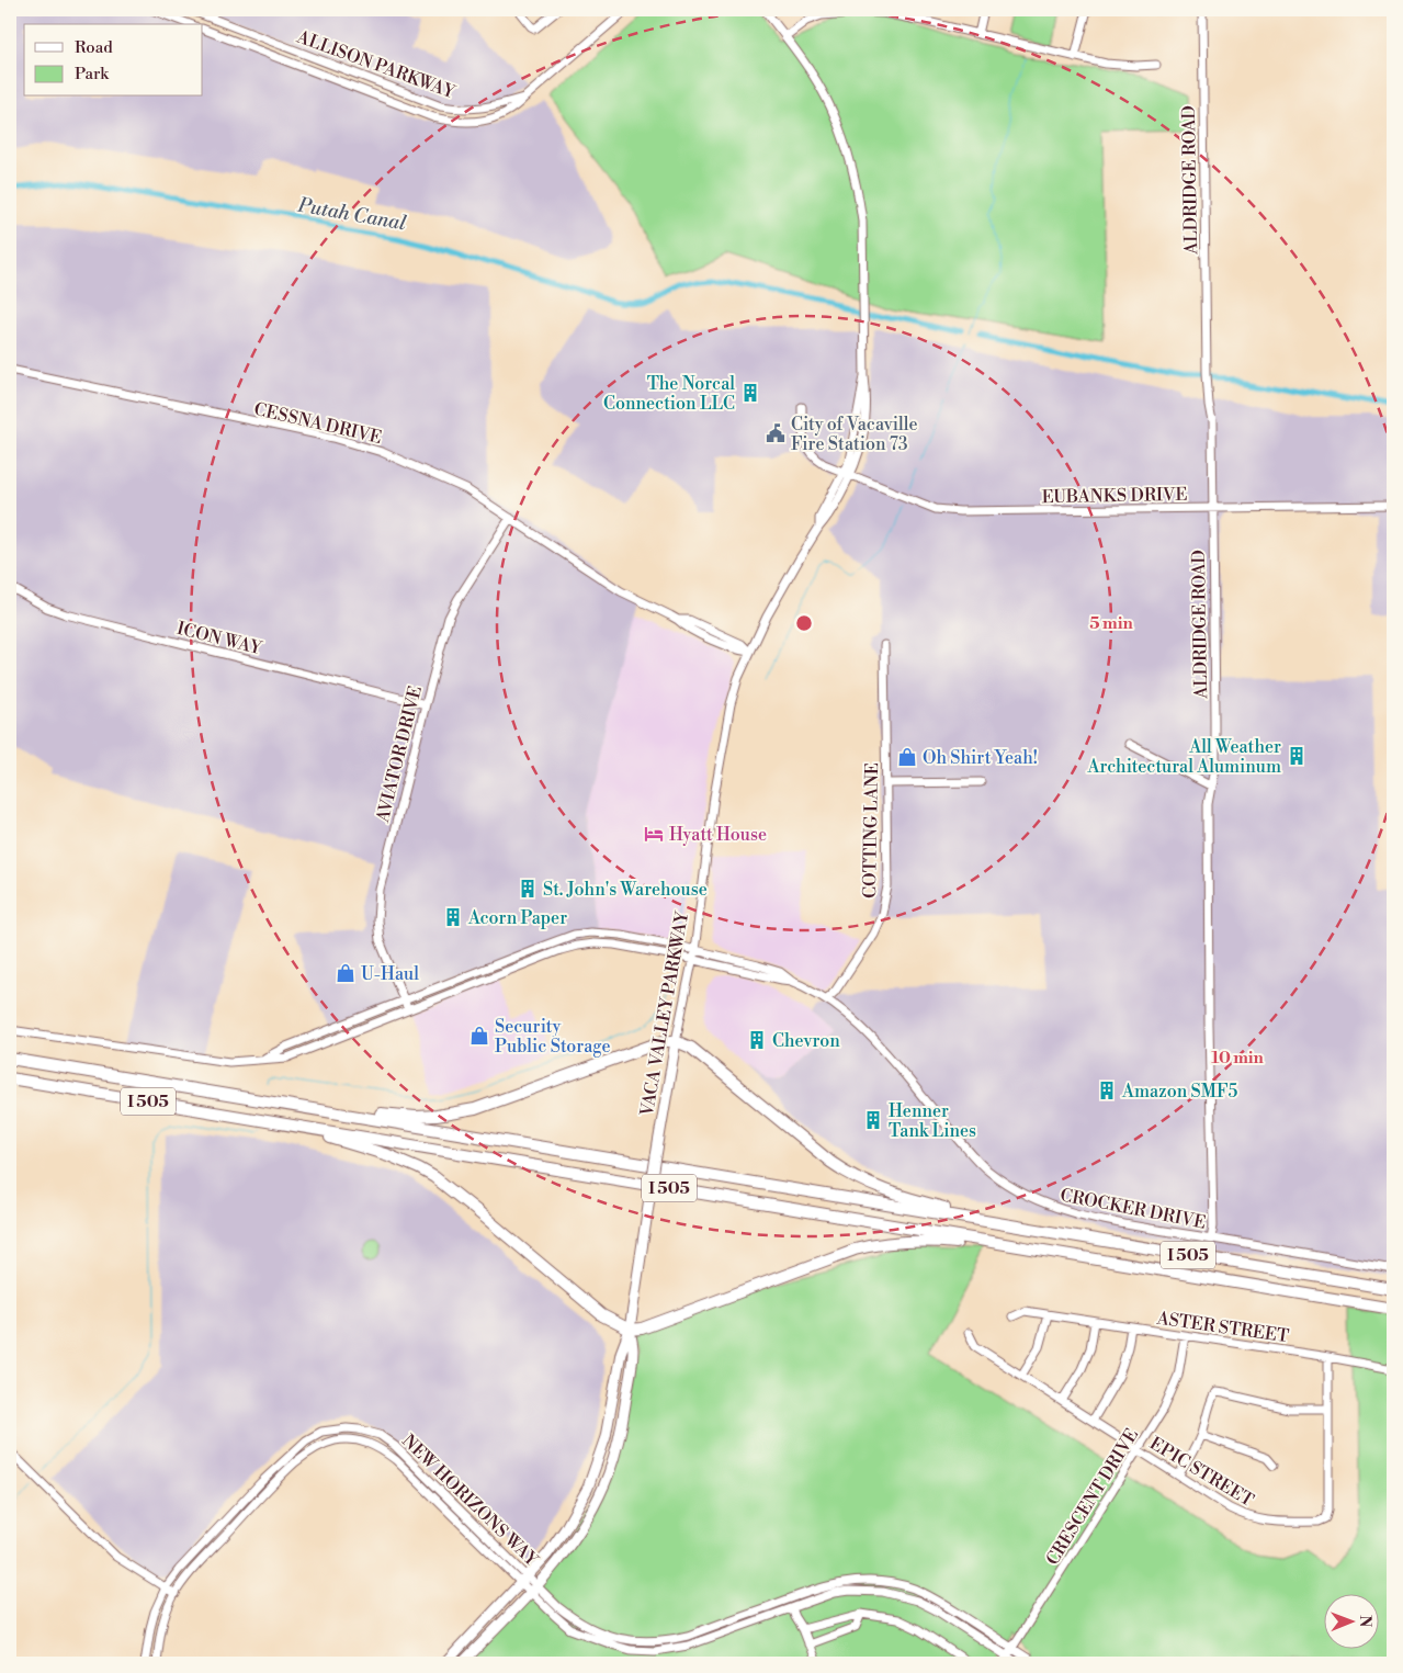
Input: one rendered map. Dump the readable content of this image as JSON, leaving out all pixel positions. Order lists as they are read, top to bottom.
{
  "streets": {
    "highway": ["I 505"],
    "main road": ["VACA VALLEY PARKWAY"],
    "street": [
      "ALLISON PARKWAY",
      "ALDRIDGE ROAD",
      "CESSNA DRIVE",
      "EUBANKS DRIVE",
      "ICON WAY",
      "AVIATOR DRIVE",
      "COTTING LANE",
      "CROCKER DRIVE",
      "ASTER STREET",
      "EPIC STREET",
      "CRESCENT DRIVE",
      "NEW HORIZONS WAY"
    ]
  },
  "crossings": [
    ["ALDRIDGE ROAD", "EUBANKS DRIVE"],
    ["ALDRIDGE ROAD", "CROCKER DRIVE"],
    ["CESSNA DRIVE", "AVIATOR DRIVE"],
    ["CESSNA DRIVE", "VACA VALLEY PARKWAY"],
    ["EUBANKS DRIVE", "VACA VALLEY PARKWAY"],
    ["ICON WAY", "AVIATOR DRIVE"],
    ["AVIATOR DRIVE", "CROCKER DRIVE"],
    ["COTTING LANE", "CROCKER DRIVE"],
    ["VACA VALLEY PARKWAY", "CROCKER DRIVE"],
    ["VACA VALLEY PARKWAY", "NEW HORIZONS WAY"],
    ["ASTER STREET", "EPIC STREET"],
    ["ASTER STREET", "CRESCENT DRIVE"],
    ["EPIC STREET", "CRESCENT DRIVE"]
  ],
  "water": ["Putah Canal"],
  "places": {
    "building": [
      "The Norcal Connection LLC",
      "All Weather Architectural Aluminum",
      "St. John's Warehouse",
      "Acorn Paper",
      "Chevron",
      "Amazon SMF5",
      "Henner Tank Lines"
    ],
    "public building": ["City of Vacaville Fire Station 73"],
    "shop": ["Oh Shirt Yeah!", "U-Haul", "Security Public Storage"],
    "hotel": ["Hyatt House"]
  },
  "legend": ["Road", "Park"],
  "north": "right",
  "rings": ["5 min", "10 min"]
}
